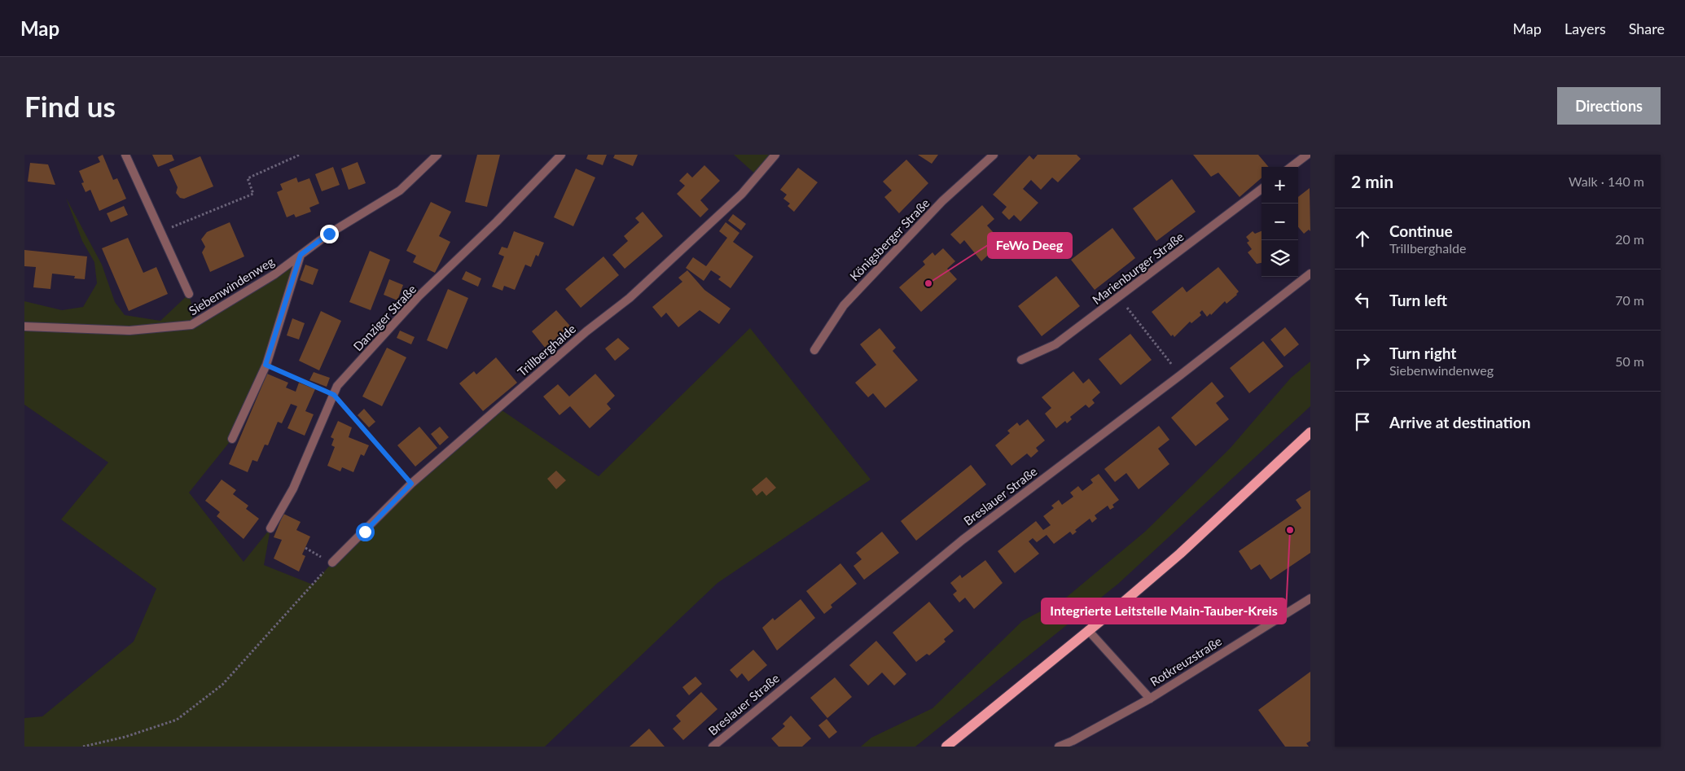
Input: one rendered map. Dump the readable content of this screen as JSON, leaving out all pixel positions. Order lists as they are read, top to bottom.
{
  "streets": {
    "street": [
      "Königsberger Straße",
      "Marienburger Straße",
      "Siebenwindenweg",
      "Danziger Straße",
      "Trillberghalde",
      "Breslauer Straße",
      "Rotkreuzstraße"
    ]
  },
  "places": ["FeWo Deeg", "Integrierte Leitstelle Main-Tauber-Kreis"],
  "page": {
    "header": "Map",
    "nav": ["Map", "Layers", "Share"],
    "buttons": "Directions",
    "title": "Find us",
    "heading": ["2 min", "Walk · 140 m"],
    "map_buttons": ["+", "−"],
    "list": [
      ["Continue", "Trillberghalde", "20 m"],
      ["Turn left", "70 m"],
      ["Turn right", "Siebenwindenweg", "50 m"],
      "Arrive at destination"
    ]
  }
}
